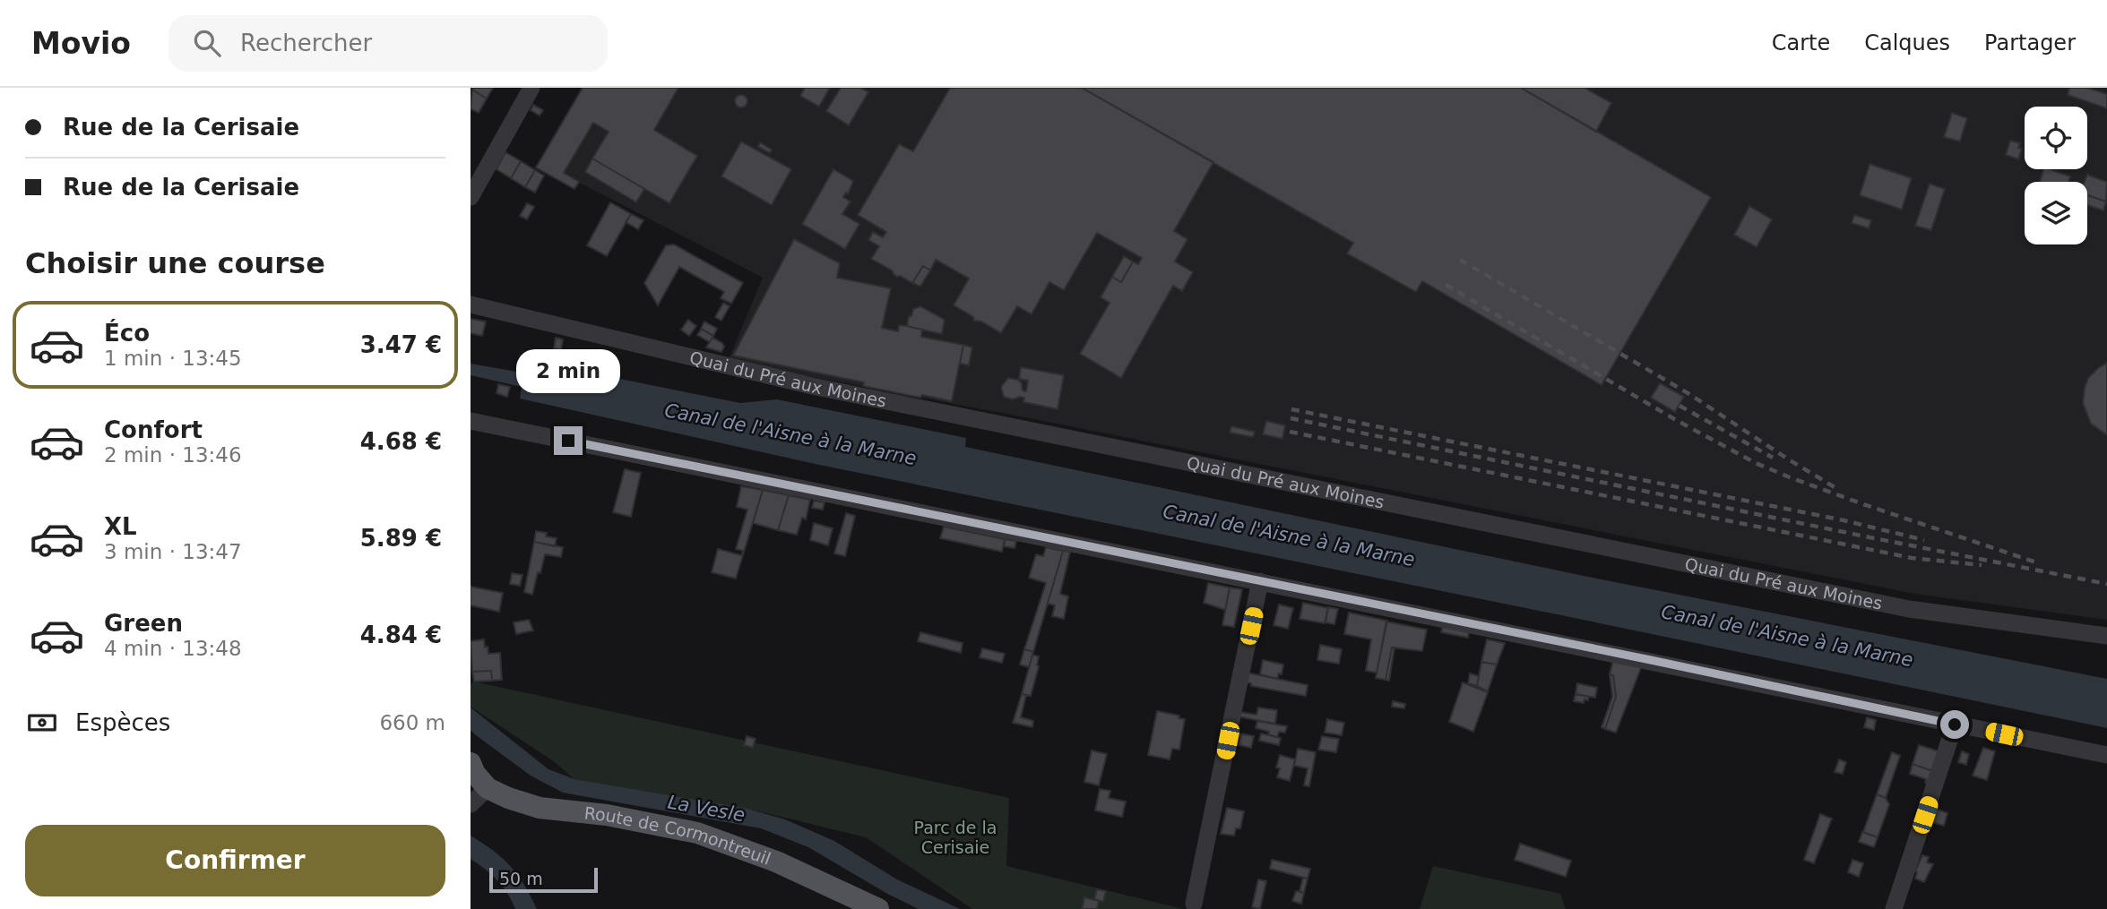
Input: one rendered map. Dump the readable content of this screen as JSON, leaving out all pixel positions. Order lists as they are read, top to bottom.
{
  "streets": {
    "main road": ["Route de Cormontreuil"],
    "street": ["Quai du Pré aux Moines"]
  },
  "water": ["Canal de l'Aisne à la Marne", "La Vesle"],
  "parks": ["Parc de la Cerisaie"],
  "scale_bar": "50 m",
  "page": {
    "header": "Movio",
    "search": "Rechercher",
    "nav": ["Carte", "Calques", "Partager"],
    "banner": ["Rue de la Cerisaie", "Rue de la Cerisaie"],
    "heading": "Choisir une course",
    "list": [
      {
        "name": "Éco",
        "note": "1 min · 13:45",
        "value": "3.47 €"
      },
      {
        "name": "Confort",
        "note": "2 min · 13:46",
        "value": "4.68 €"
      },
      {
        "name": "XL",
        "note": "3 min · 13:47",
        "value": "5.89 €"
      },
      {
        "name": "Green",
        "note": "4 min · 13:48",
        "value": "4.84 €"
      }
    ],
    "bubble": "2 min",
    "pay": ["Espèces", "660 m"],
    "buttons": "Confirmer",
    "scale": "50 m"
  }
}
